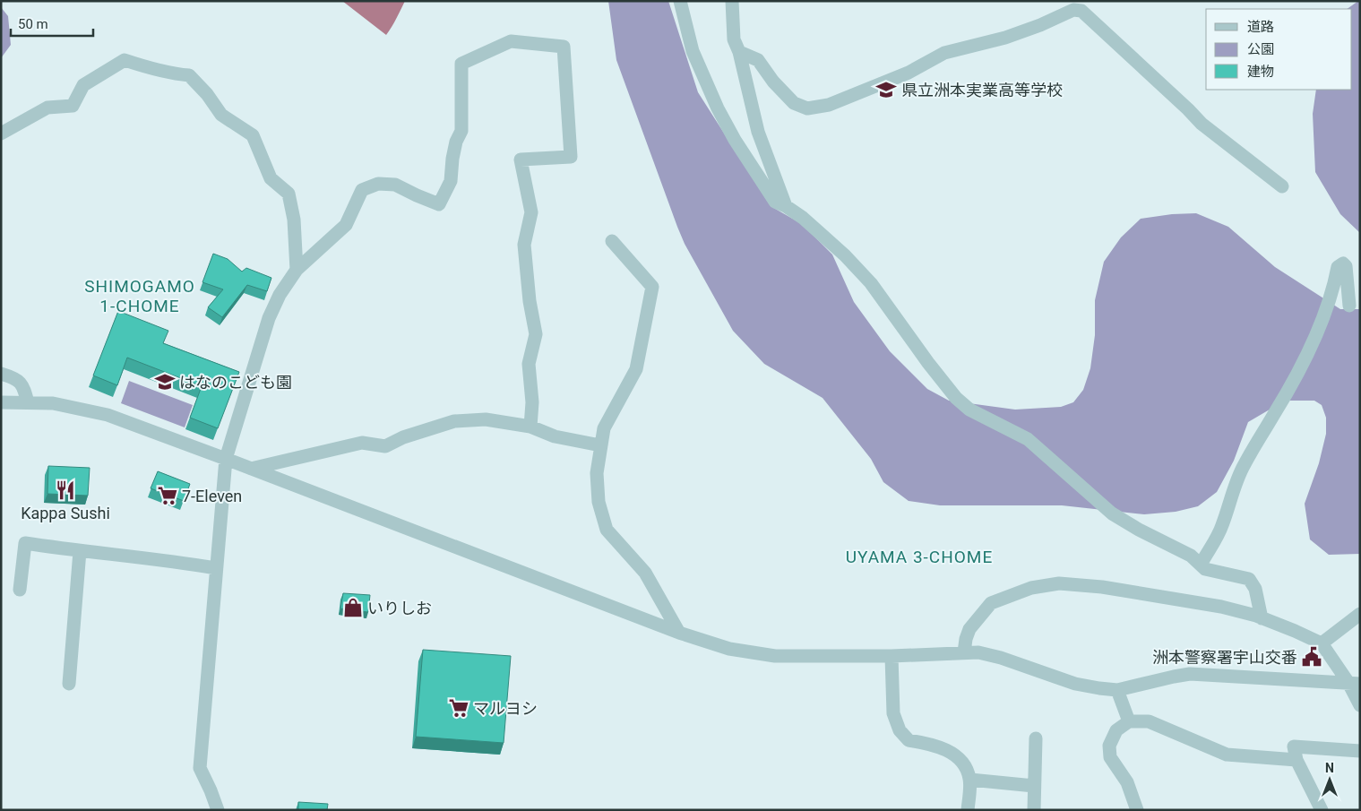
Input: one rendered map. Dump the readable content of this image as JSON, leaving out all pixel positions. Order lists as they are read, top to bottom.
{
  "districts": ["SHIMOGAMO 1-CHOME", "UYAMA 3-CHOME"],
  "places": {
    "school or university": ["県立洲本実業高等学校", "はなのこども園"],
    "restaurant": ["Kappa Sushi"],
    "supermarket": ["7-Eleven", "マルヨシ"],
    "shop": ["いりしお"],
    "public building": ["洲本警察署宇山交番"]
  },
  "legend": ["道路", "公園", "建物"],
  "scale_bar": "50 m",
  "north": "top"
}
